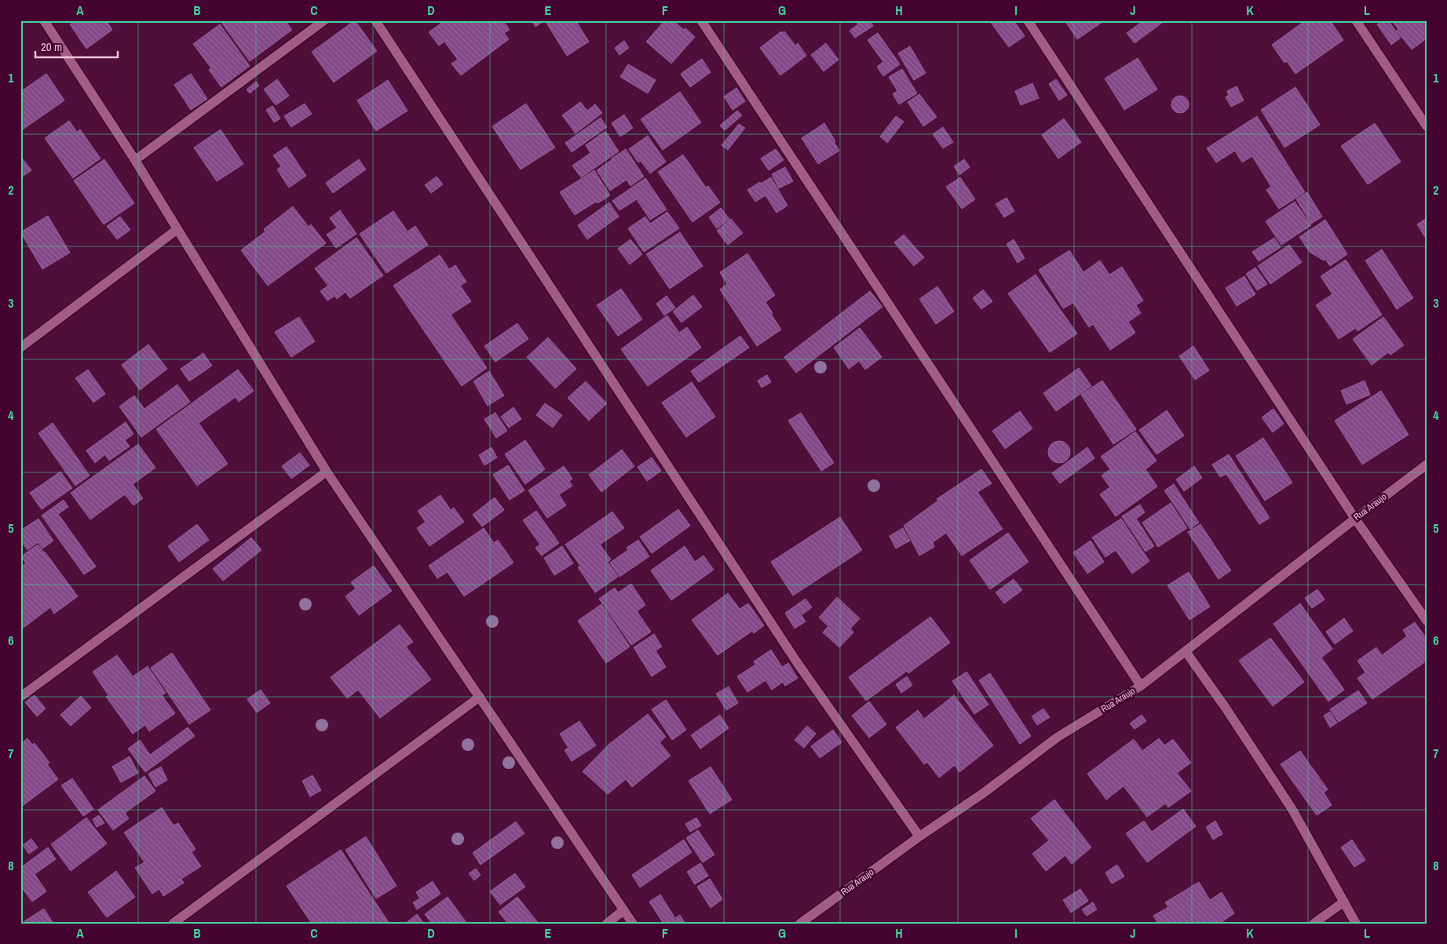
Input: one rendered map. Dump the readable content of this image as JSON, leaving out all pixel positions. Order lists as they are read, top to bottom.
{
  "streets": {
    "street": ["Rua Araujo"]
  },
  "scale_bar": "20 m",
  "grid": {
    "columns": [
      "A",
      "B",
      "C",
      "D",
      "E",
      "F",
      "G",
      "H",
      "I",
      "J",
      "K",
      "L"
    ],
    "rows": [
      "1",
      "2",
      "3",
      "4",
      "5",
      "6",
      "7",
      "8"
    ]
  }
}
